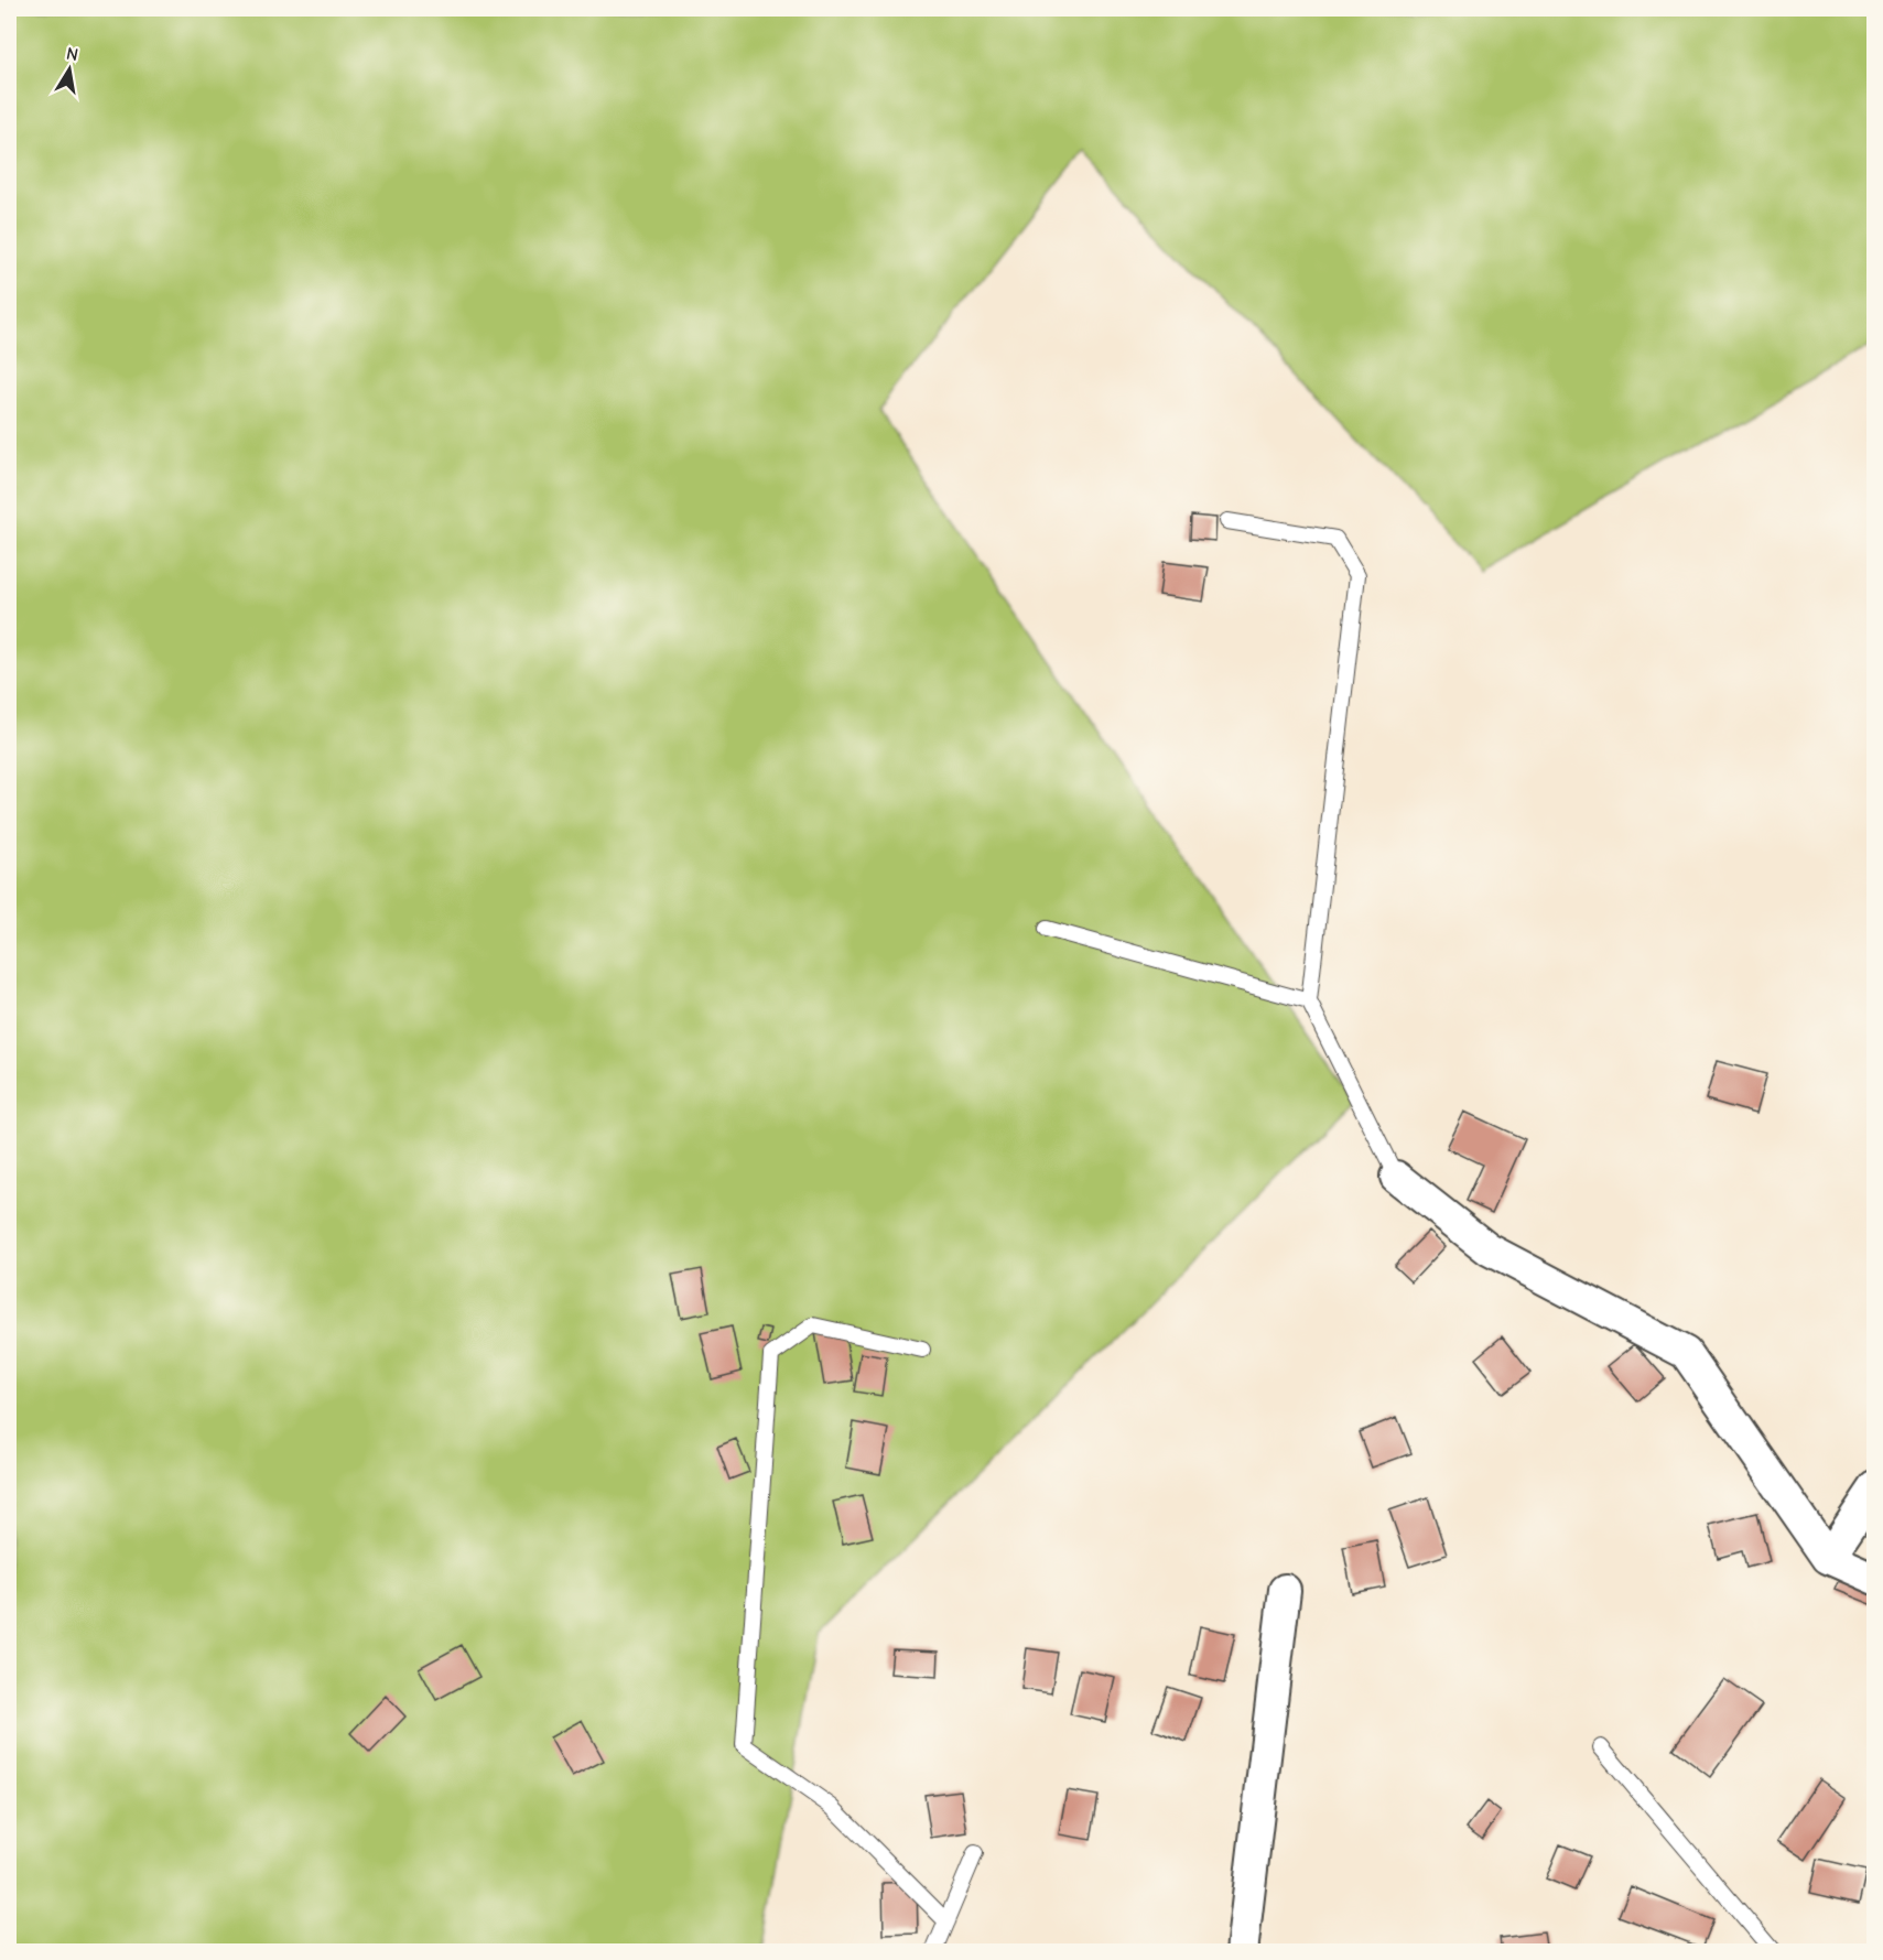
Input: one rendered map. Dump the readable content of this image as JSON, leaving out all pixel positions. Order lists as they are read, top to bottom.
{
  "north": "top"
}
